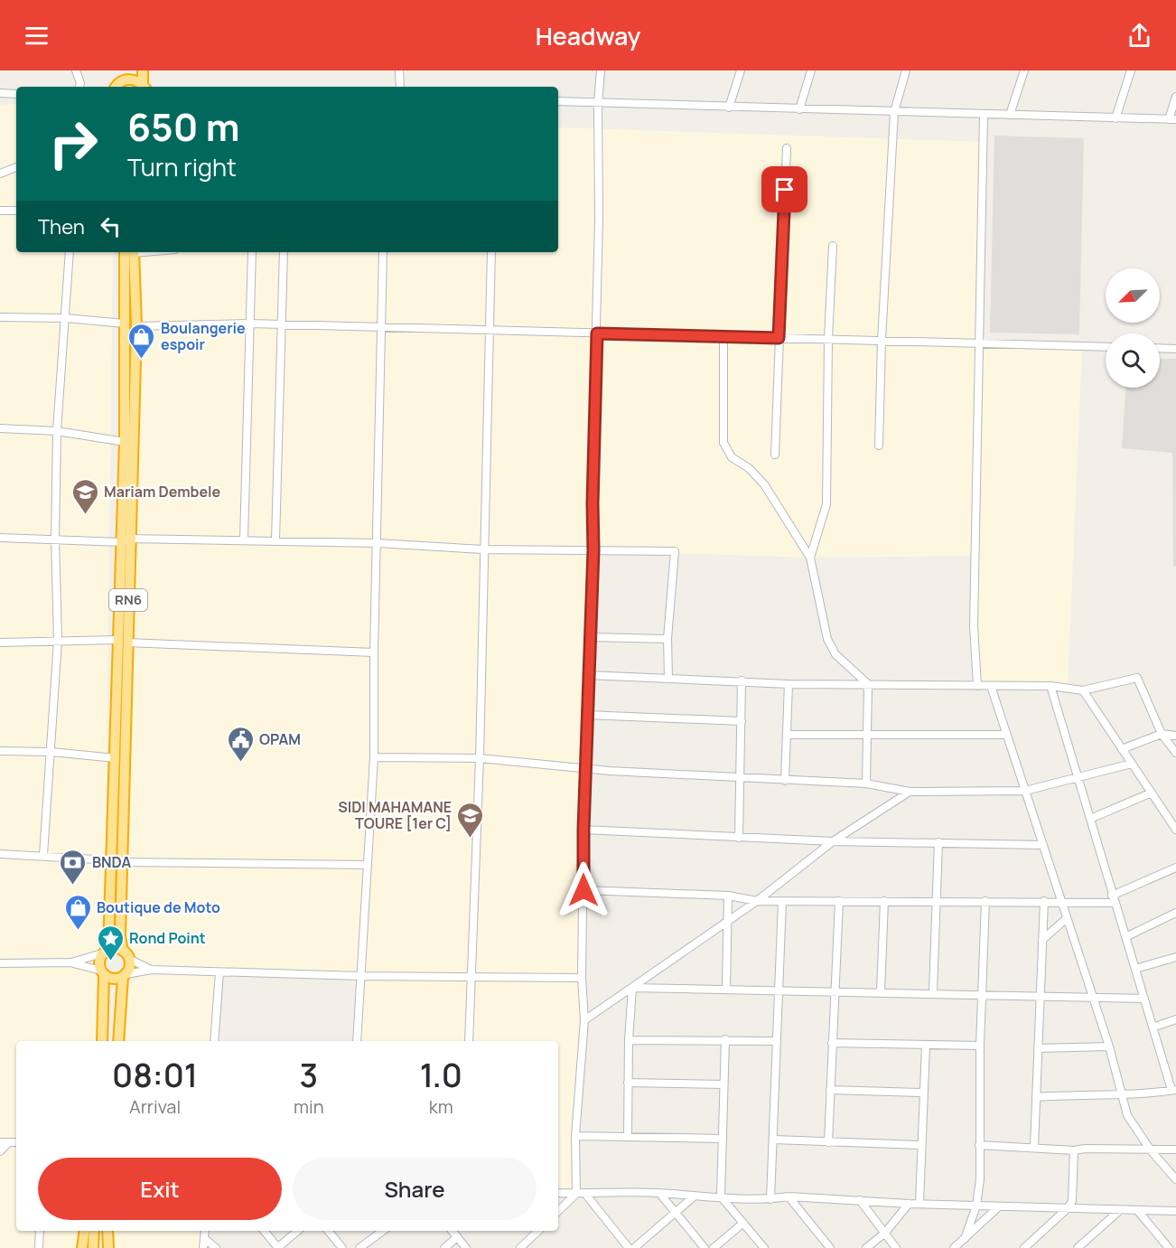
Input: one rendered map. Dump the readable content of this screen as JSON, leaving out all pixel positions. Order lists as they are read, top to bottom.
{
  "streets": {
    "highway": ["RN6"]
  },
  "places": {
    "shop": ["Boulangerie espoir", "Boutique de Moto"],
    "school or university": ["Mariam Dembele", "SIDI MAHAMANE TOURE [1er C]"],
    "public building": ["OPAM"],
    "bank": ["BNDA"],
    "place": ["Rond Point"]
  },
  "north": "bottom left",
  "page": {
    "header": "Headway",
    "turn": ["650 m", "Turn right"],
    "then": "Then",
    "eta": [
      "08:01",
      "Arrival",
      "3",
      "min",
      "1.0",
      "km"
    ],
    "buttons": ["Exit", "Share"]
  }
}
